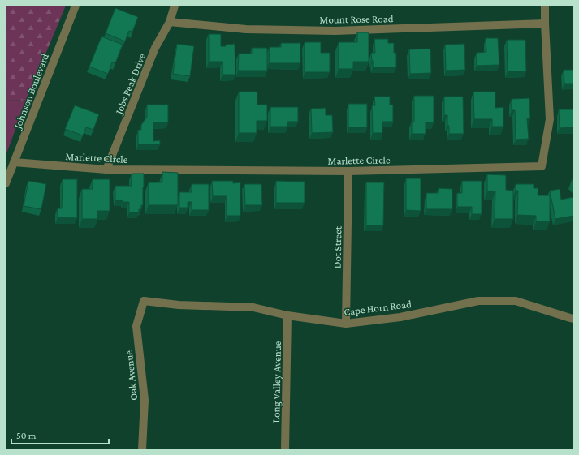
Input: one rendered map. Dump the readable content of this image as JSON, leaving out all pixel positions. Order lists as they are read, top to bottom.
{
  "streets": {
    "street": [
      "Mount Rose Road",
      "Jobs Peak Drive",
      "Johnson Boulevard",
      "Marlette Circle",
      "Dot Street",
      "Cape Horn Road",
      "Oak Avenue",
      "Long Valley Avenue"
    ]
  },
  "crossings": [
    ["Mount Rose Road", "Jobs Peak Drive"],
    ["Mount Rose Road", "Marlette Circle"],
    ["Jobs Peak Drive", "Marlette Circle"],
    ["Johnson Boulevard", "Marlette Circle"],
    ["Marlette Circle", "Dot Street"],
    ["Dot Street", "Cape Horn Road"],
    ["Cape Horn Road", "Oak Avenue"],
    ["Cape Horn Road", "Long Valley Avenue"]
  ],
  "scale_bar": "50 m"
}
